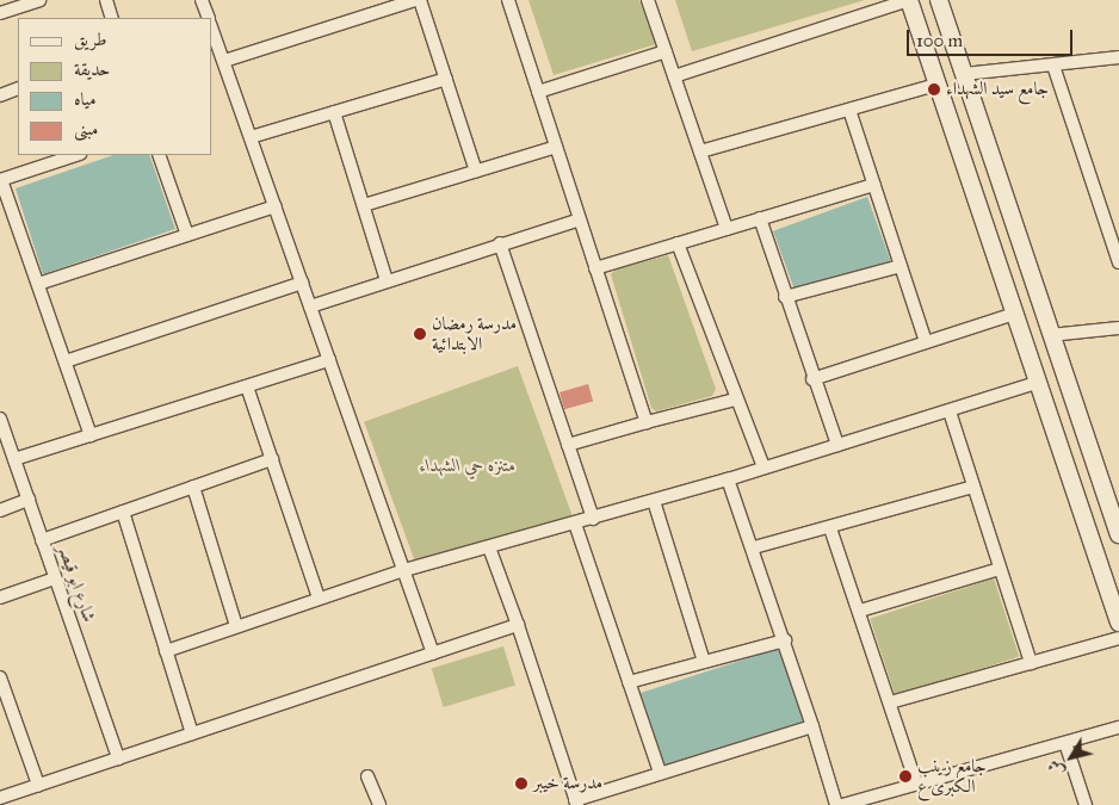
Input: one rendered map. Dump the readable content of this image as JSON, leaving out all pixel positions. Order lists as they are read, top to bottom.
{
  "streets": {
    "street": ["شارع ابو قيصر"]
  },
  "parks": ["متنزه حي الشهداء"],
  "places": [
    "جامع سيد الشهداء",
    "مدرسة رمضان الابتدائية",
    "جامع زينب الكبرى ع",
    "مدرسة خيبر"
  ],
  "legend": [
    "طريق",
    "حديقة",
    "مياه",
    "مبنى"
  ],
  "scale_bar": "100 m",
  "north": "bottom left"
}
